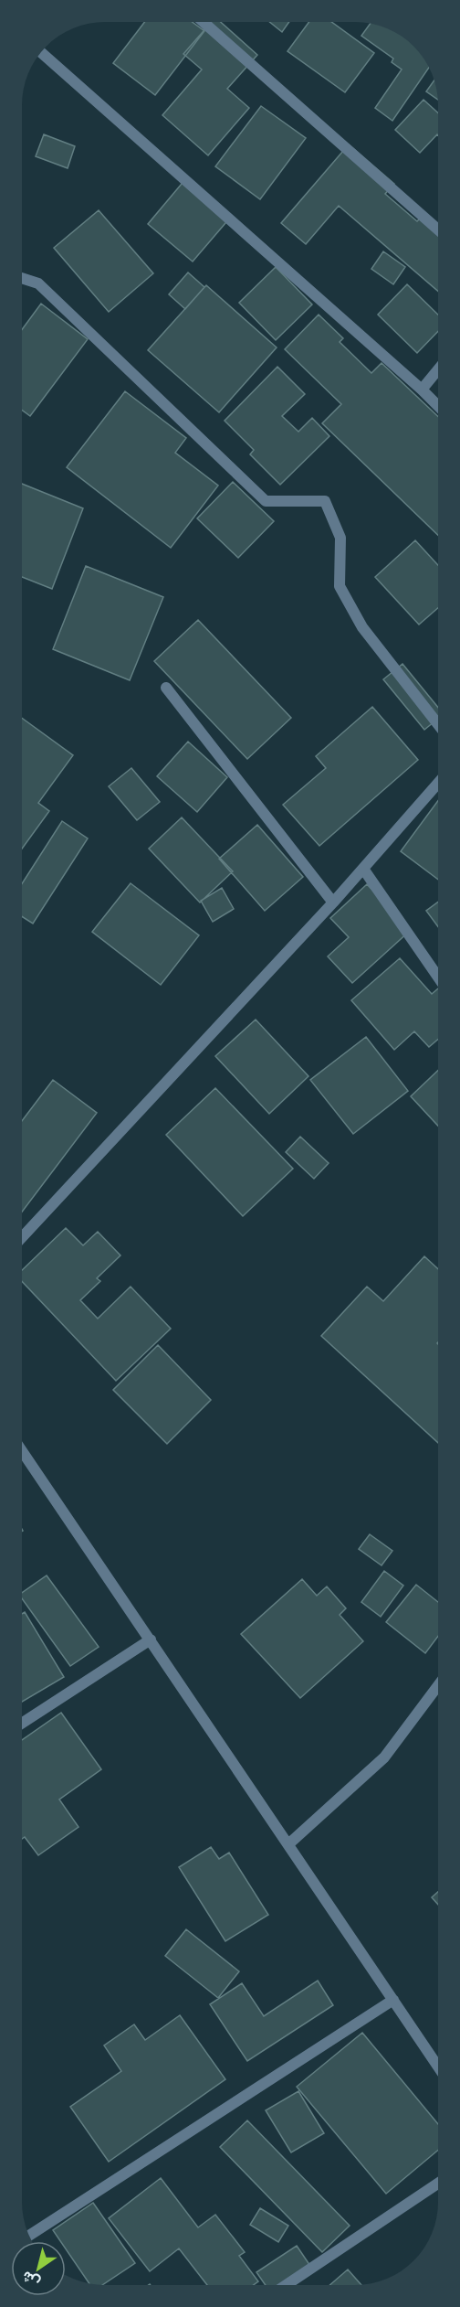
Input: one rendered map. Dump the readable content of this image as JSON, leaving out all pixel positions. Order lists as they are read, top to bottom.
{
  "north": "bottom left"
}
